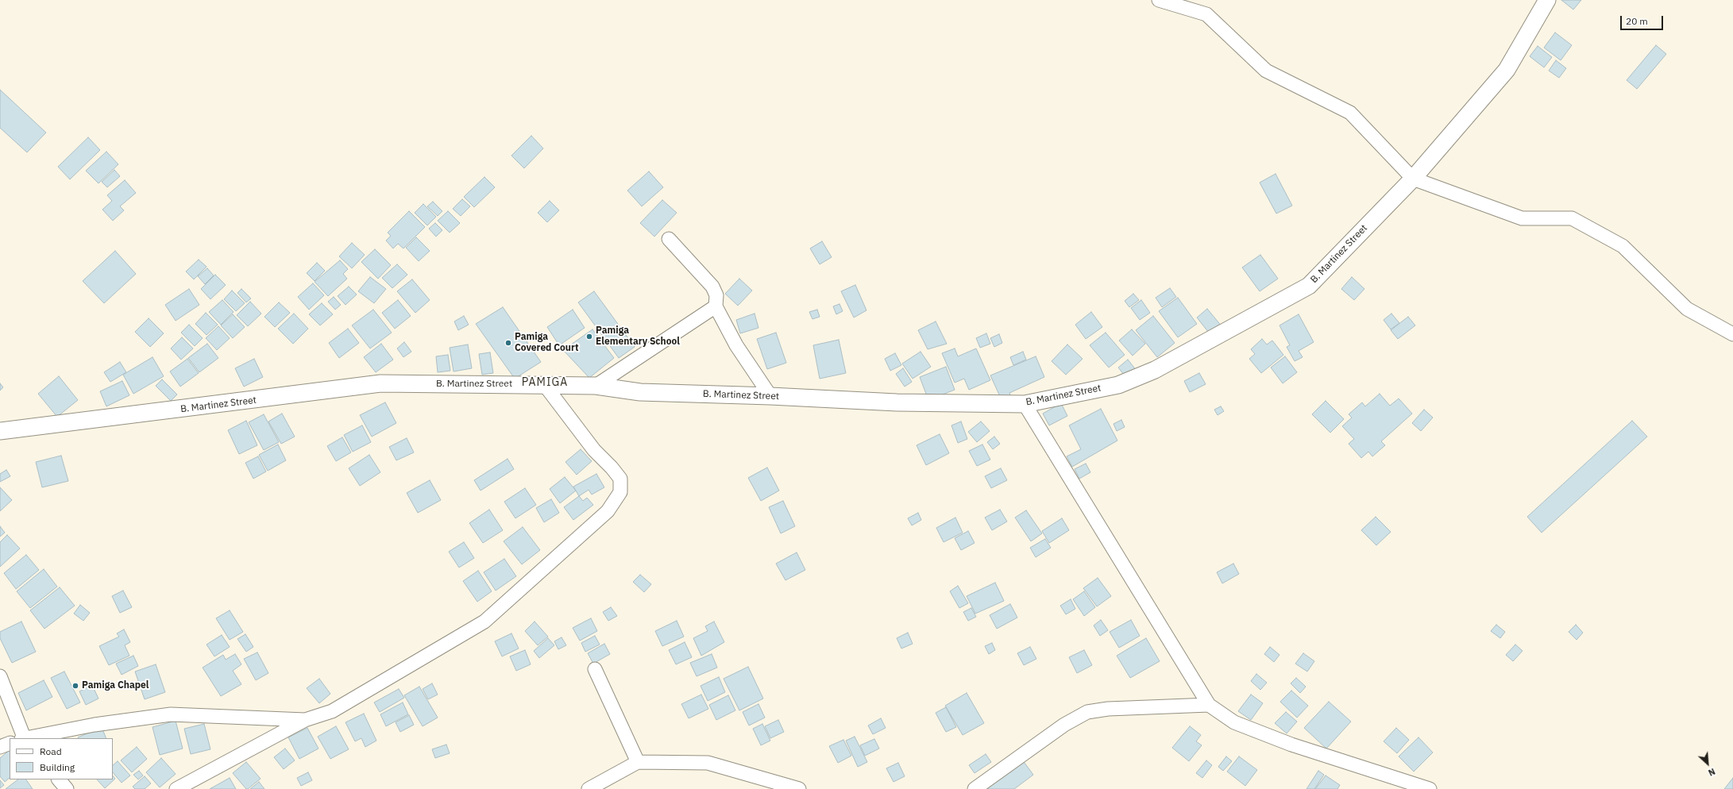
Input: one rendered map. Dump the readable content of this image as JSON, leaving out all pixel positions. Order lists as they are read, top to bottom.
{
  "streets": {
    "street": ["B. Martinez Street"]
  },
  "districts": ["PAMIGA"],
  "places": ["Pamiga Elementary School", "Pamiga Covered Court", "Pamiga Chapel"],
  "legend": ["Road", "Building"],
  "scale_bar": "20 m",
  "north": "bottom right"
}
